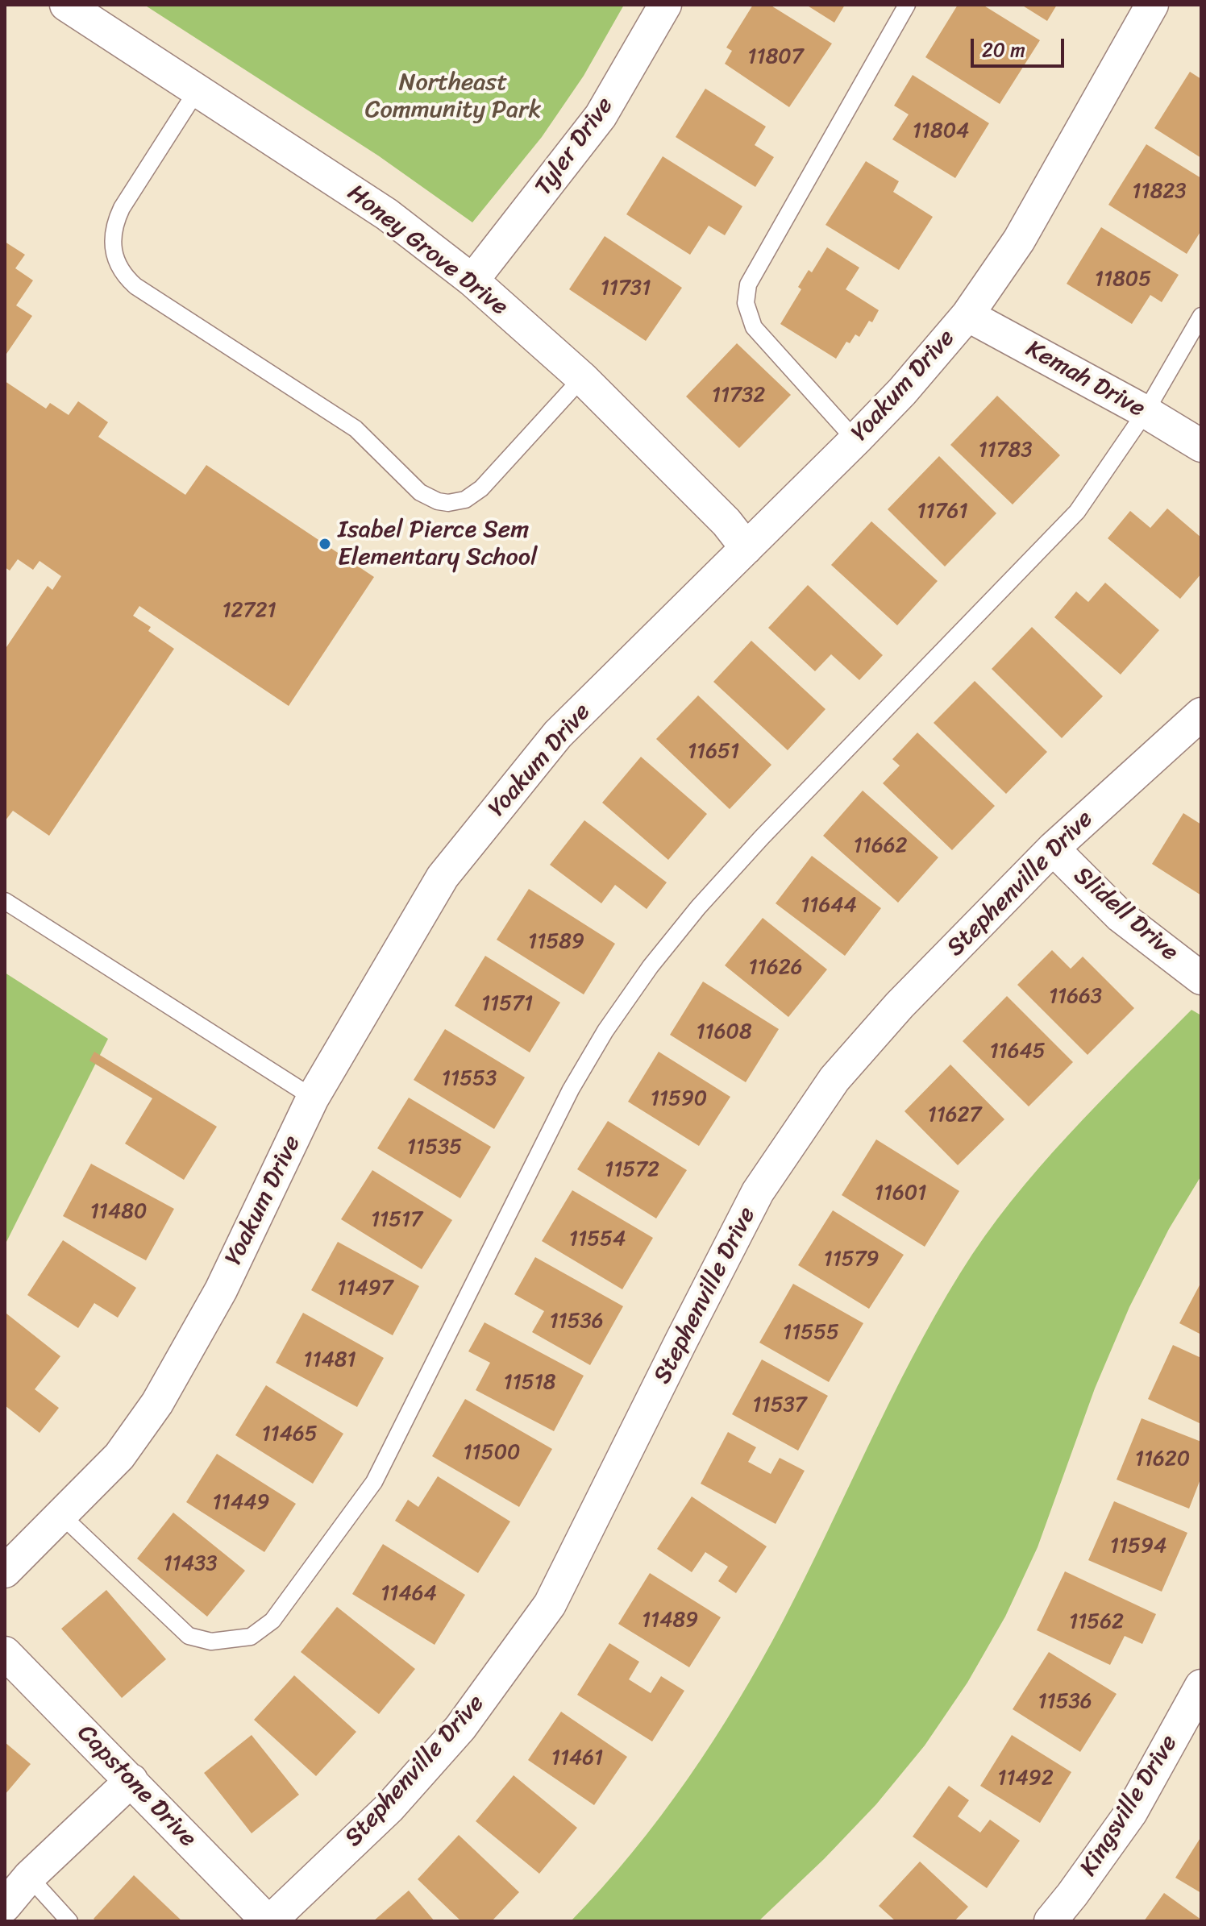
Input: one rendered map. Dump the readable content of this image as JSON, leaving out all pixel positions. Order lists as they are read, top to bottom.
{
  "streets": {
    "street": [
      "Tyler Drive",
      "Honey Grove Drive",
      "Kemah Drive",
      "Yoakum Drive",
      "Stephenville Drive",
      "Slidell Drive",
      "Capstone Drive",
      "Kingsville Drive"
    ]
  },
  "crossings": [
    ["Tyler Drive", "Honey Grove Drive"],
    ["Honey Grove Drive", "Yoakum Drive"],
    ["Kemah Drive", "Yoakum Drive"],
    ["Stephenville Drive", "Slidell Drive"],
    ["Stephenville Drive", "Capstone Drive"]
  ],
  "parks": ["Northeast Community Park"],
  "places": ["Isabel Pierce Sem Elementary School"],
  "house_numbers": [
    "11807",
    "11804",
    "11823",
    "11805",
    "11731",
    "11732",
    "11783",
    "11761",
    "12721",
    "11651",
    "11662",
    "11644",
    "11589",
    "11626",
    "11663",
    "11571",
    "11608",
    "11645",
    "11553",
    "11590",
    "11627",
    "11535",
    "11572",
    "11601",
    "11480",
    "11517",
    "11554",
    "11579",
    "11497",
    "11536",
    "11555",
    "11481",
    "11518",
    "11537",
    "11465",
    "11500",
    "11620",
    "11449",
    "11594",
    "11433",
    "11464",
    "11489",
    "11562",
    "11536",
    "11461",
    "11492"
  ],
  "scale_bar": "20 m"
}
